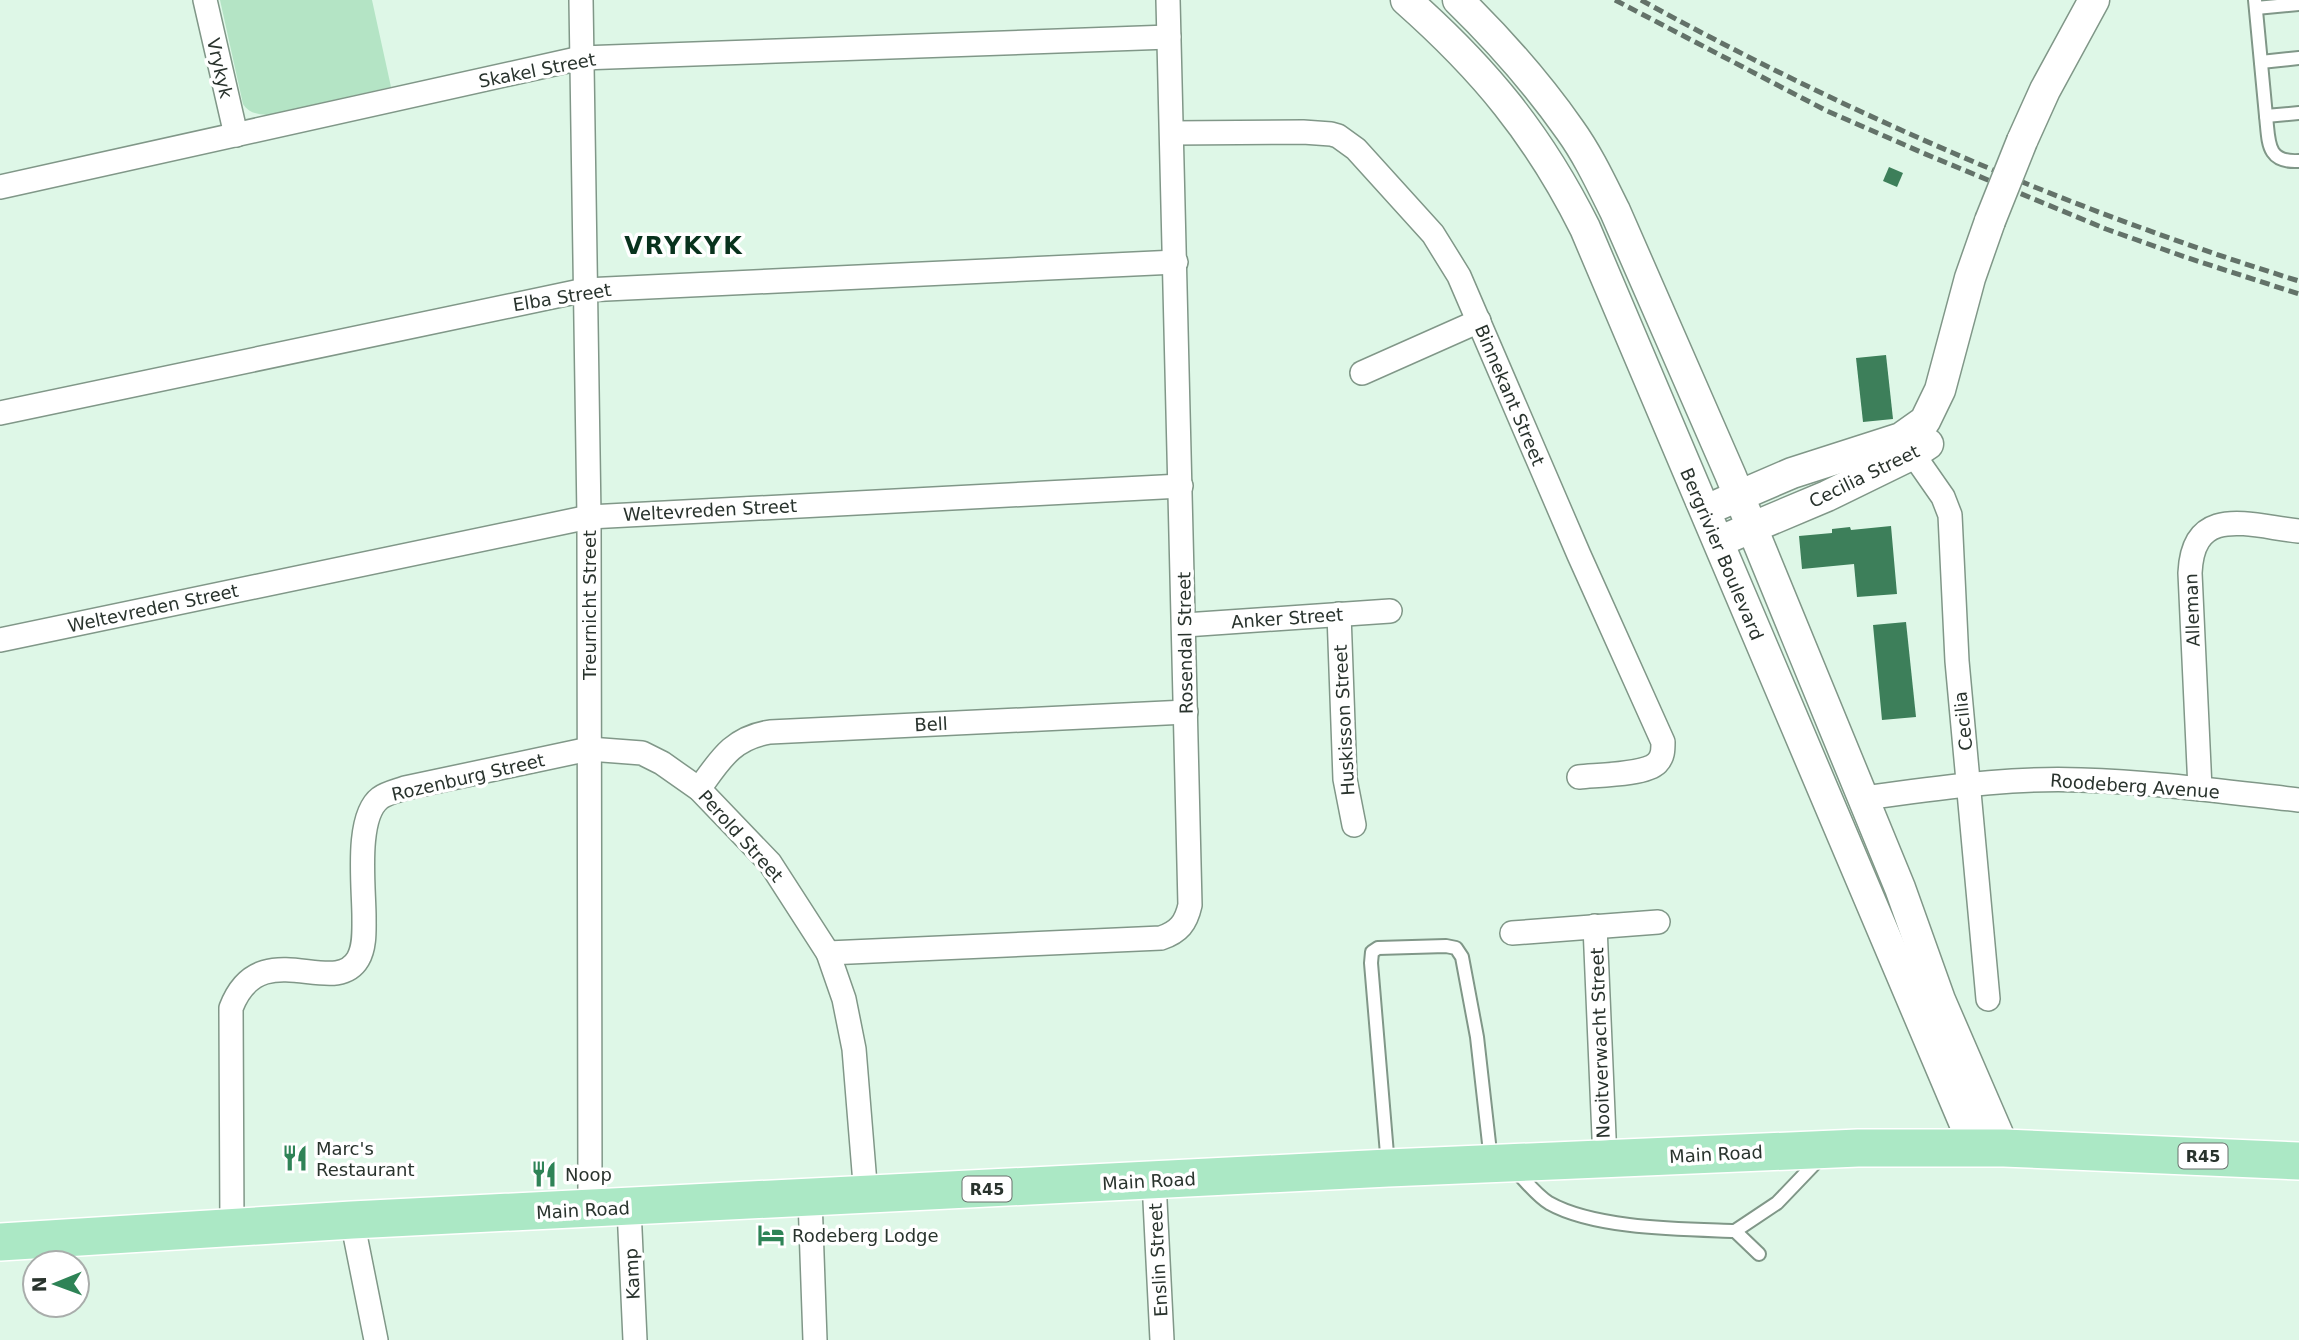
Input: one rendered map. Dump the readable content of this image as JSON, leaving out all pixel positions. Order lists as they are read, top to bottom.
{
  "streets": {
    "main road": ["Main Road", "R45"],
    "street": [
      "Vrykyk",
      "Skakel Street",
      "Elba Street",
      "Binnekant Street",
      "Cecilia Street",
      "Weltevreden Street",
      "Bergrivier Boulevard",
      "Treurnicht Street",
      "Alleman",
      "Anker Street",
      "Rosendal Street",
      "Huskisson Street",
      "Cecilia",
      "Bell",
      "Rozenburg Street",
      "Roodeberg Avenue",
      "Perold Street",
      "Nooitverwacht Street",
      "Enslin Street",
      "Kamp"
    ]
  },
  "crossings": [
    ["Vrykyk", "Skakel Street"],
    ["Skakel Street", "Treurnicht Street"],
    ["Skakel Street", "Rosendal Street"],
    ["Elba Street", "Treurnicht Street"],
    ["Elba Street", "Rosendal Street"],
    ["Binnekant Street", "Rosendal Street"],
    ["Cecilia Street", "Bergrivier Boulevard"],
    ["Cecilia Street", "Cecilia"],
    ["Weltevreden Street", "Treurnicht Street"],
    ["Weltevreden Street", "Rosendal Street"],
    ["Bergrivier Boulevard", "Roodeberg Avenue"],
    ["Bergrivier Boulevard", "Main Road"],
    ["Treurnicht Street", "Rozenburg Street"],
    ["Treurnicht Street", "Perold Street"],
    ["Treurnicht Street", "Main Road"],
    ["Alleman", "Roodeberg Avenue"],
    ["Anker Street", "Rosendal Street"],
    ["Anker Street", "Huskisson Street"],
    ["Rosendal Street", "Bell"],
    ["Rosendal Street", "Perold Street"],
    ["Cecilia", "Roodeberg Avenue"],
    ["Bell", "Perold Street"],
    ["Rozenburg Street", "Perold Street"],
    ["Rozenburg Street", "Main Road"],
    ["Perold Street", "Main Road"],
    ["Nooitverwacht Street", "Main Road"],
    ["Main Road", "Enslin Street"],
    ["Main Road", "Kamp"]
  ],
  "districts": ["VRYKYK"],
  "places": {
    "restaurant": ["Marc's Restaurant", "Noop"],
    "hotel": ["Rodeberg Lodge"]
  },
  "north": "left"
}
